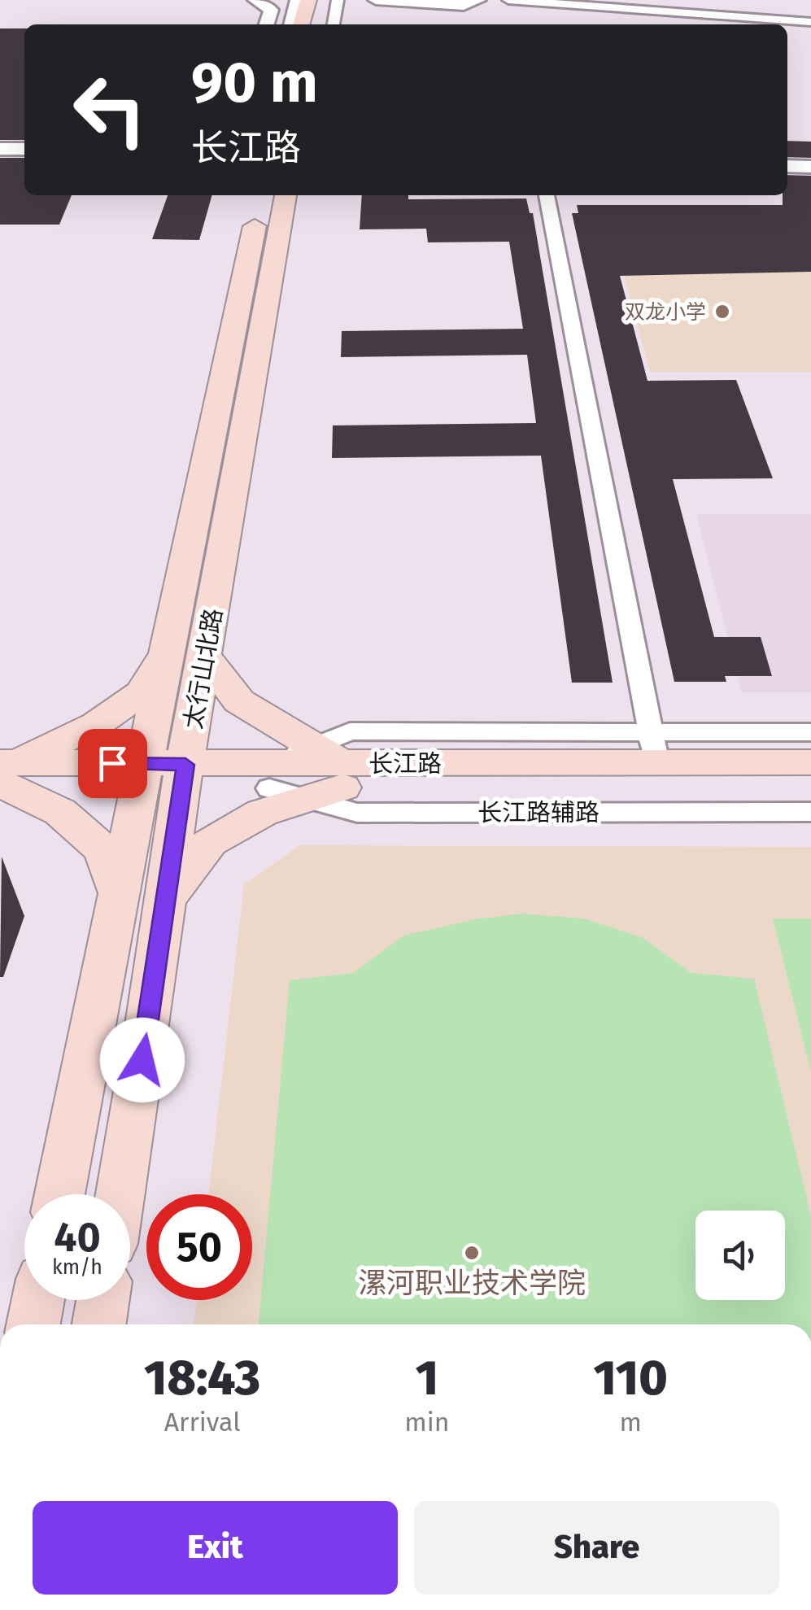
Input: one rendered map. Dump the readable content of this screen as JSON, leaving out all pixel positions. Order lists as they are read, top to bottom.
{
  "streets": {
    "main road": ["太行山北路", "长江路"],
    "street": ["长江路辅路"]
  },
  "places": ["双龙小学", "漯河职业技术学院"],
  "page": {
    "turn": ["90 m", "长江路"],
    "speed": "40 km/h",
    "limit": "50",
    "eta": [
      "18:43",
      "Arrival",
      "1",
      "min",
      "110",
      "m"
    ],
    "buttons": ["Exit", "Share"]
  }
}
